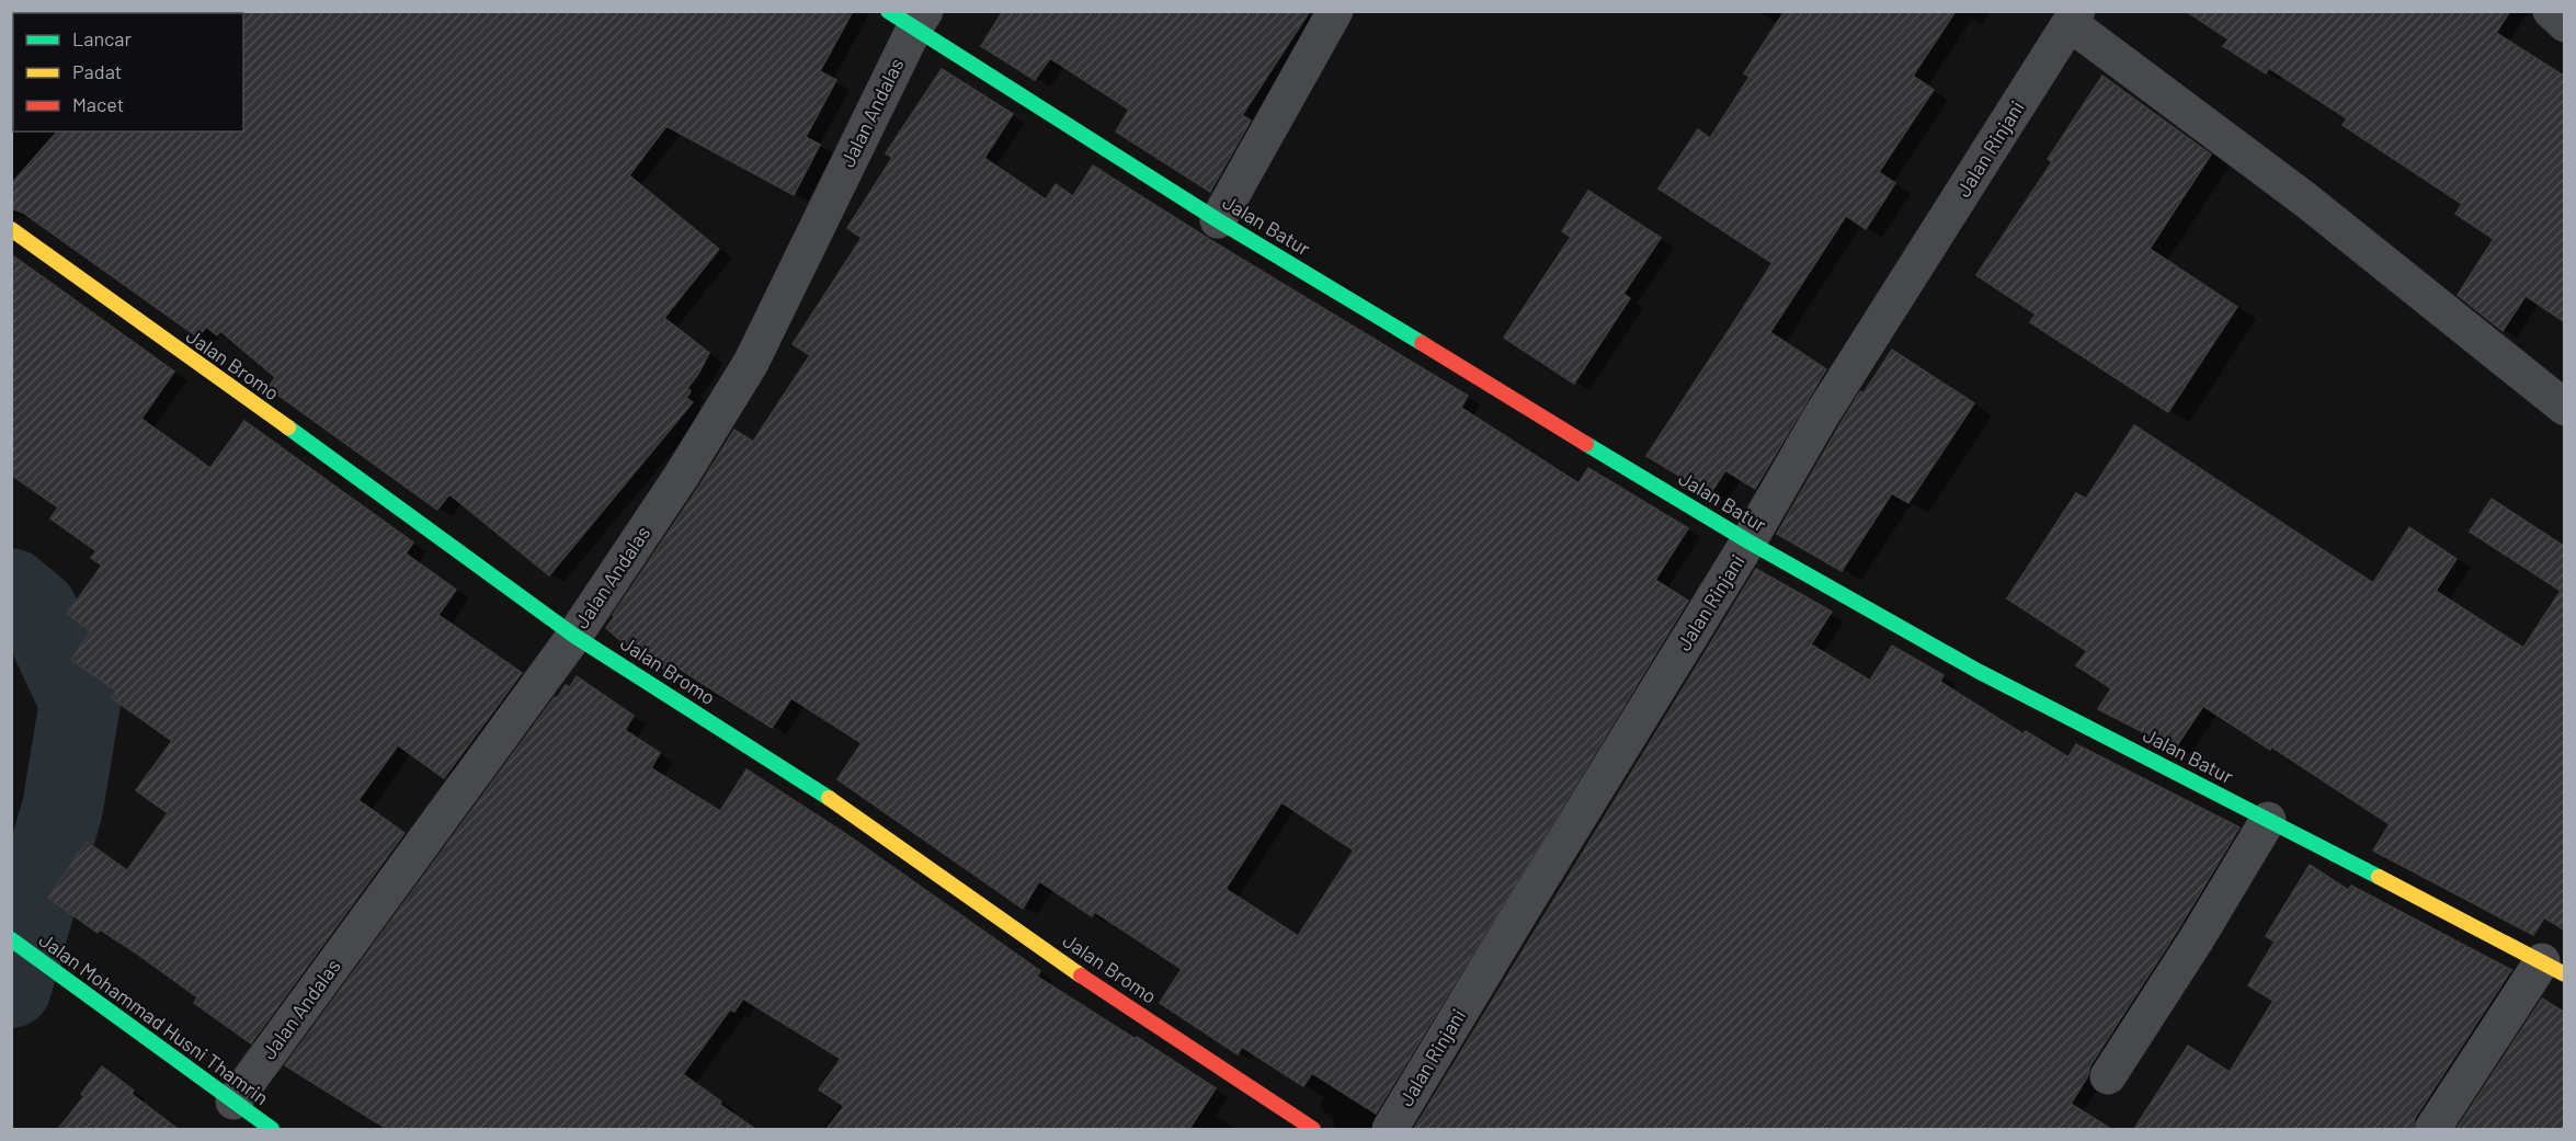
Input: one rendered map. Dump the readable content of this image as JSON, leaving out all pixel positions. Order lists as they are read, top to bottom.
{
  "streets": {
    "street": [
      "Jalan Andalas",
      "Jalan Rinjani",
      "Jalan Batur",
      "Jalan Bromo",
      "Jalan Mohammad Husni Thamrin"
    ]
  },
  "crossings": [
    ["Jalan Andalas", "Jalan Batur"],
    ["Jalan Andalas", "Jalan Bromo"],
    ["Jalan Andalas", "Jalan Mohammad Husni Thamrin"],
    ["Jalan Rinjani", "Jalan Batur"]
  ],
  "legend": ["Lancar", "Padat", "Macet"]
}
